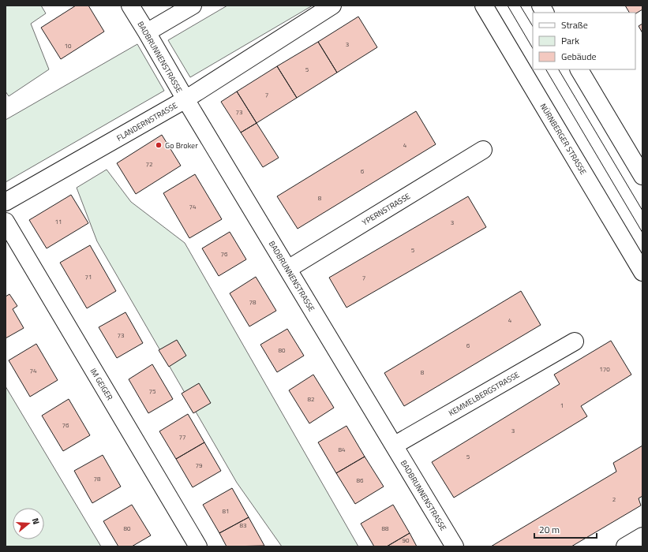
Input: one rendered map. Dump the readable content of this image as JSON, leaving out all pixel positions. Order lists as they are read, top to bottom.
{
  "streets": {
    "street": [
      "BADBRUNNENSTRASSE",
      "FLANDERNSTRASSE",
      "NÜRNBERGER STRASSE",
      "YPERNSTRASSE",
      "IM GEIGER",
      "KEMMELBERGSTRASSE"
    ]
  },
  "crossings": [
    ["BADBRUNNENSTRASSE", "FLANDERNSTRASSE"],
    ["BADBRUNNENSTRASSE", "YPERNSTRASSE"],
    ["BADBRUNNENSTRASSE", "KEMMELBERGSTRASSE"]
  ],
  "places": ["Go Broker"],
  "house_numbers": [
    "3",
    "10",
    "5",
    "7",
    "73",
    "4",
    "72",
    "6",
    "8",
    "74",
    "11",
    "3",
    "5",
    "76",
    "71",
    "7",
    "78",
    "4",
    "73",
    "6",
    "80",
    "170",
    "74",
    "8",
    "75",
    "82",
    "1",
    "76",
    "3",
    "77",
    "84",
    "5",
    "79",
    "78",
    "86",
    "2",
    "81",
    "83",
    "80",
    "88",
    "90"
  ],
  "legend": ["Straße", "Park", "Gebäude"],
  "scale_bar": "20 m",
  "north": "right"
}
